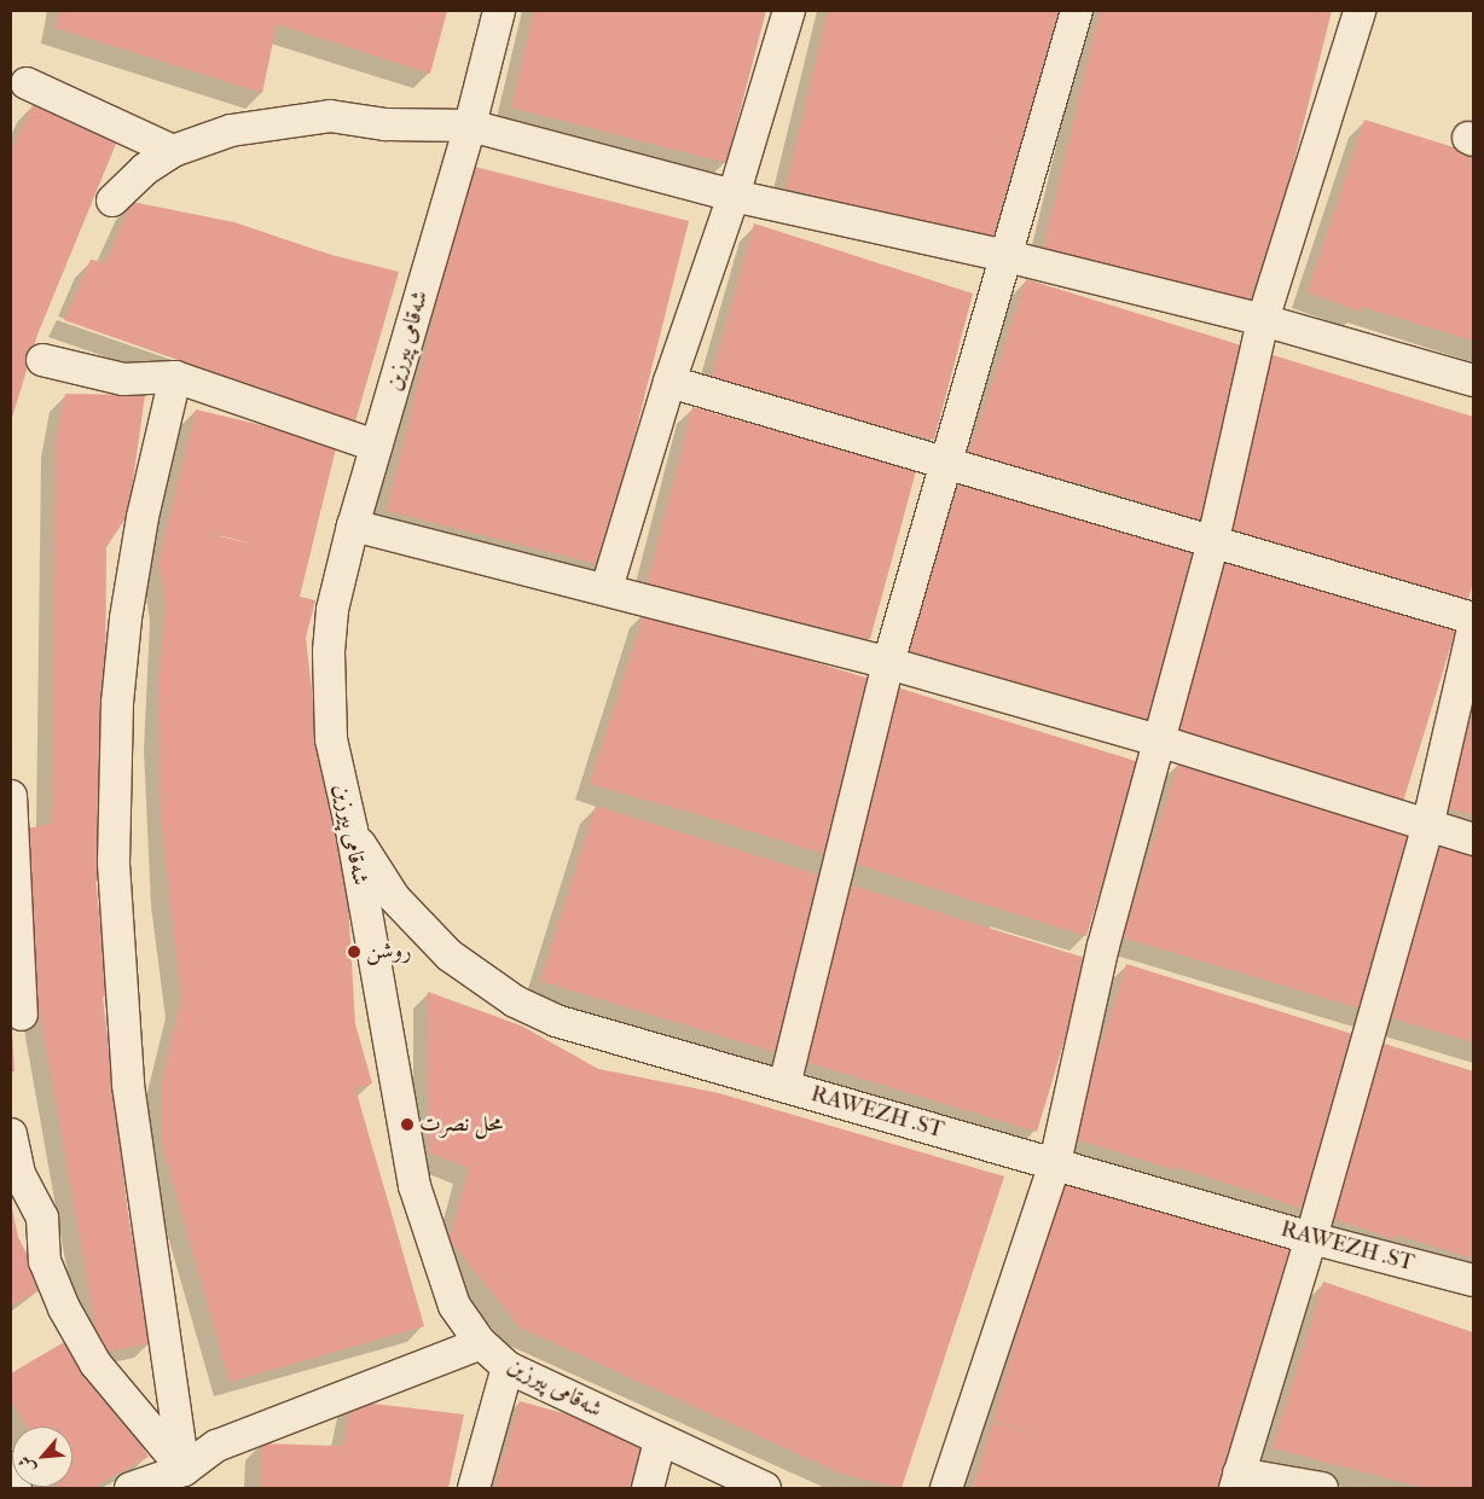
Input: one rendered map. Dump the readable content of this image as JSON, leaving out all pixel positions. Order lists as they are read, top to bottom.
{
  "streets": {
    "street": ["شەقامی پیرزین", "RAWEZH .ST"]
  },
  "crossings": [
    ["شەقامی پیرزین", "RAWEZH .ST"]
  ],
  "places": ["روشن", "محل نصرت"],
  "north": "bottom left"
}
